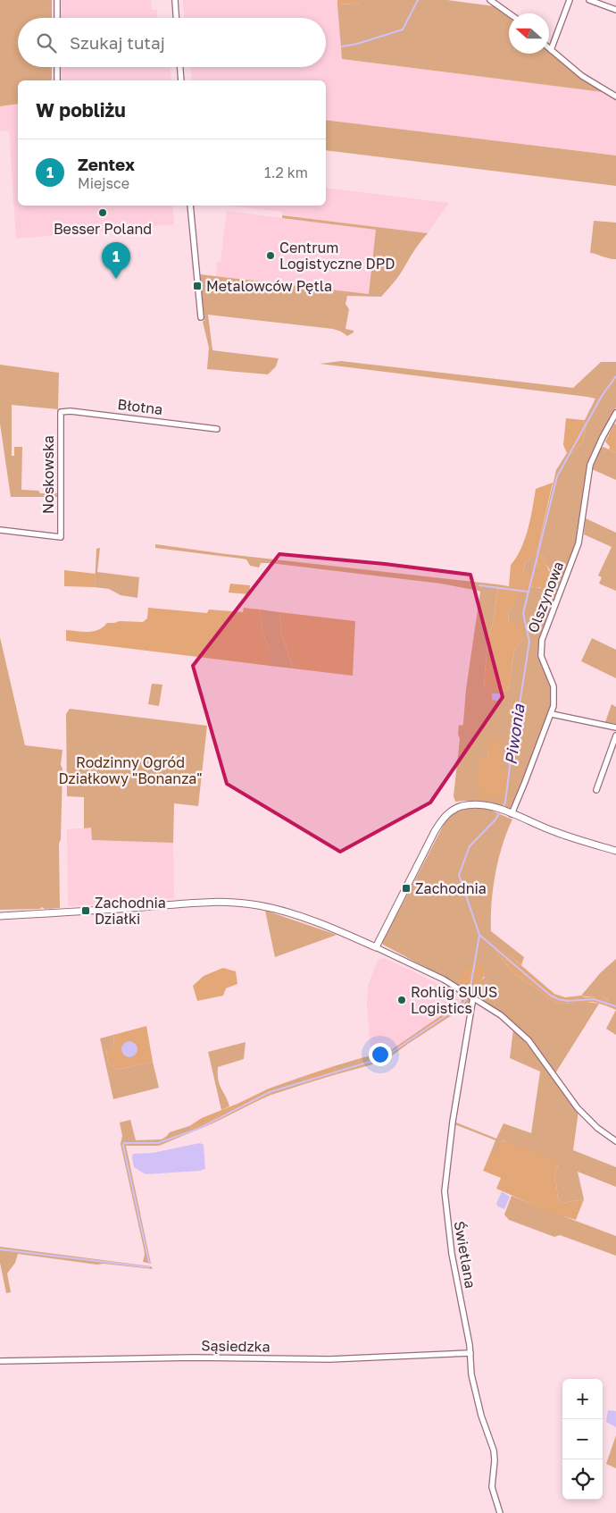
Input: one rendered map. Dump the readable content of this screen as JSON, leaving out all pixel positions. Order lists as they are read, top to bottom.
{
  "streets": {
    "street": [
      "Błotna",
      "Noskowska",
      "Olszynowa",
      "Świetlana",
      "Sąsiedzka"
    ]
  },
  "crossings": [
    ["Błotna", "Noskowska"],
    ["Świetlana", "Sąsiedzka"]
  ],
  "water": ["Piwonia"],
  "parks": ["Rodzinny Ogród Działkowy \"Bonanza\""],
  "places": {
    "other": ["Besser Poland", "Centrum Logistyczne DPD", "Rohlig SUUS Logistics"],
    "transit": ["Metalowców Pętla", "Zachodnia", "Zachodnia Działki"]
  },
  "north": "left",
  "page": {
    "search": "Szukaj tutaj",
    "heading": "W pobliżu",
    "list": [
      {
        "mark": "1",
        "name": "Zentex",
        "note": "Miejsce",
        "value": "1.2 km"
      }
    ],
    "pins": "1",
    "map_buttons": ["+", "−"]
  }
}
